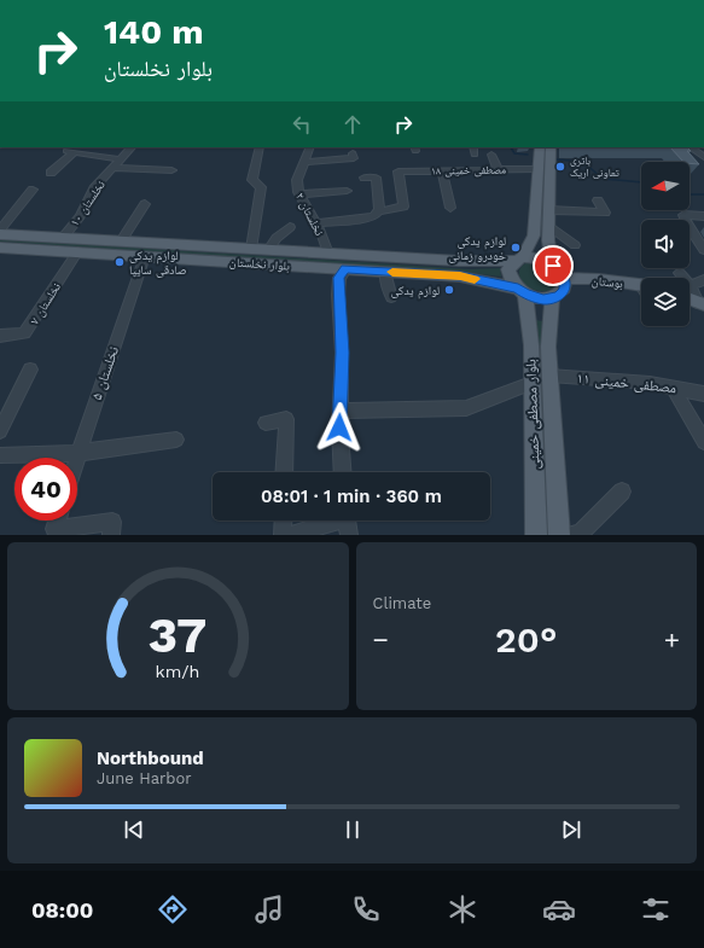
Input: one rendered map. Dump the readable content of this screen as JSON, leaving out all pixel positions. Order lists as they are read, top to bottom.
{
  "streets": {
    "main road": ["بلوار نخلستان", "بوستان", "بلوار مصطفی خمینی"],
    "street": [
      "مصطفی خمینی ۱۸",
      "نخلستان ۱۰",
      "نخلستان ۲",
      "نخلستان ۷",
      "نخلستان ۵",
      "مصطفی خمینی ۱۱"
    ]
  },
  "crossings": [
    ["نخلستان ۱۰", "بلوار نخلستان"],
    ["نخلستان ۲", "بلوار نخلستان"],
    ["بلوار نخلستان", "بوستان"],
    ["بلوار نخلستان", "نخلستان ۷"],
    ["بلوار نخلستان", "نخلستان ۵"],
    ["بلوار نخلستان", "بلوار مصطفی خمینی"],
    ["بوستان", "بلوار مصطفی خمینی"],
    ["مصطفی خمینی ۱۱", "بلوار مصطفی خمینی"]
  ],
  "places": [
    "باتری تعاونی اریک",
    "لوازم یدکی خودرو زمانی",
    "لوازم یدکی صادقی سایپا",
    "لوازم یدکی"
  ],
  "north": "left",
  "page": {
    "turn": ["140 m", "بلوار نخلستان"],
    "limit": "40",
    "trip": "08:01 · 1 min · 360 m",
    "tile": "Climate",
    "heat": ["−", "20°", "+"],
    "song": ["Northbound", "June Harbor"],
    "tabs": "08:00",
    "gauge": ["37", "km/h"]
  }
}
